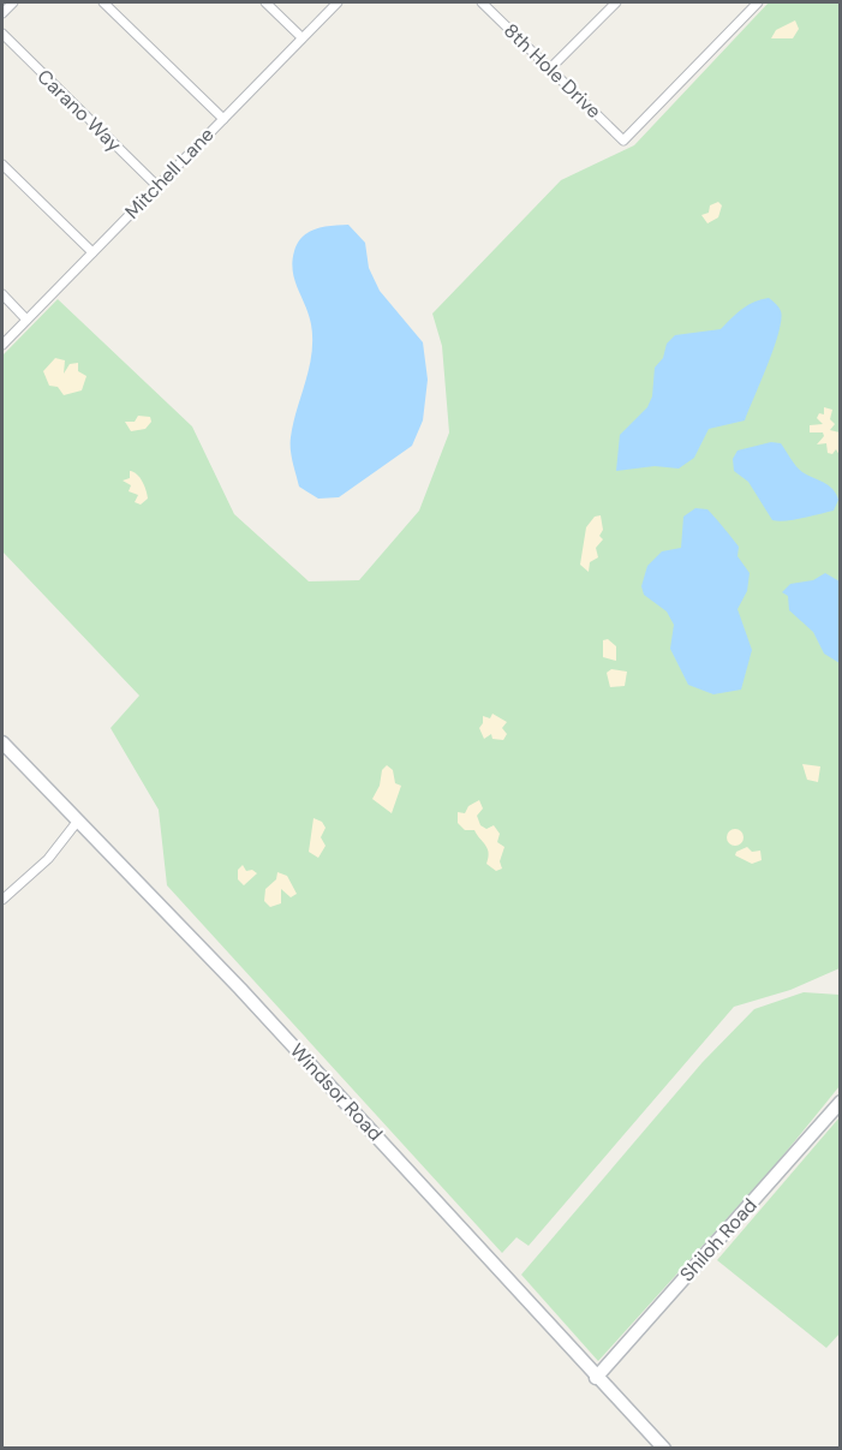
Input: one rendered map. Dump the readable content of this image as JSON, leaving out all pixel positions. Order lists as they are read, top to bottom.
{
  "streets": {
    "main road": ["Windsor Road", "Shiloh Road"],
    "street": ["8th Hole Drive", "Carano Way", "Mitchell Lane"]
  },
  "crossings": [
    ["Carano Way", "Mitchell Lane"],
    ["Windsor Road", "Shiloh Road"]
  ]
}
